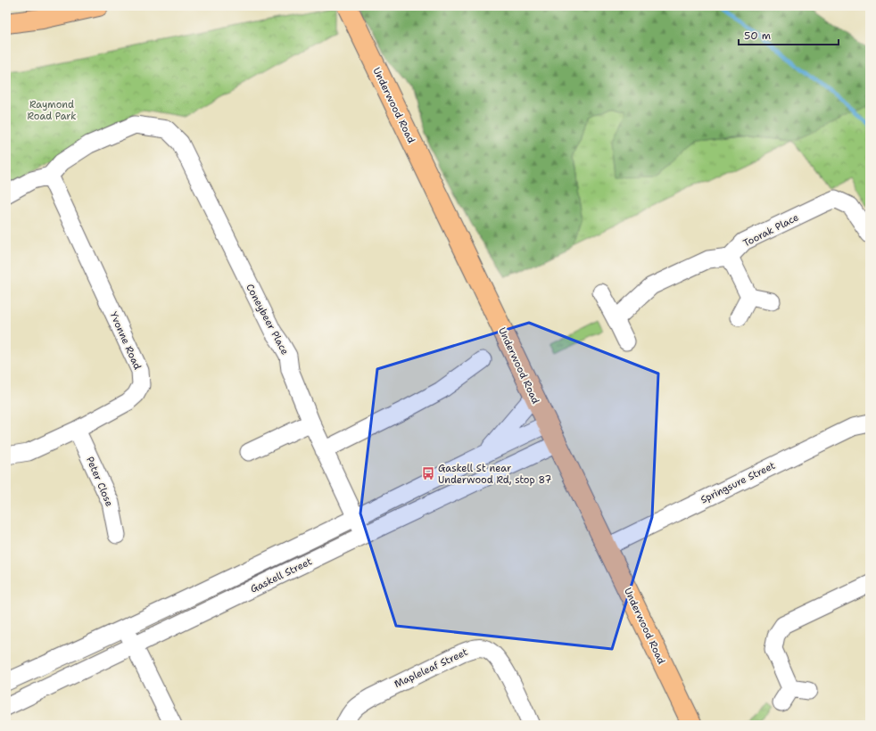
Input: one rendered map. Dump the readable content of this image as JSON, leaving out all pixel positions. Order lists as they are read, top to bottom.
{
  "streets": {
    "main road": ["Underwood Road"],
    "street": [
      "Toorak Place",
      "Coneybeer Place",
      "Yvonne Road",
      "Peter Close",
      "Springsure Street",
      "Gaskell Street",
      "Mapleleaf Street"
    ]
  },
  "crossings": [
    ["Underwood Road", "Springsure Street"],
    ["Underwood Road", "Gaskell Street"],
    ["Coneybeer Place", "Yvonne Road"],
    ["Coneybeer Place", "Gaskell Street"],
    ["Yvonne Road", "Peter Close"]
  ],
  "parks": ["Raymond Road Park"],
  "places": {
    "bus stop": ["Gaskell St near Underwood Rd, stop 87"]
  },
  "scale_bar": "50 m"
}
